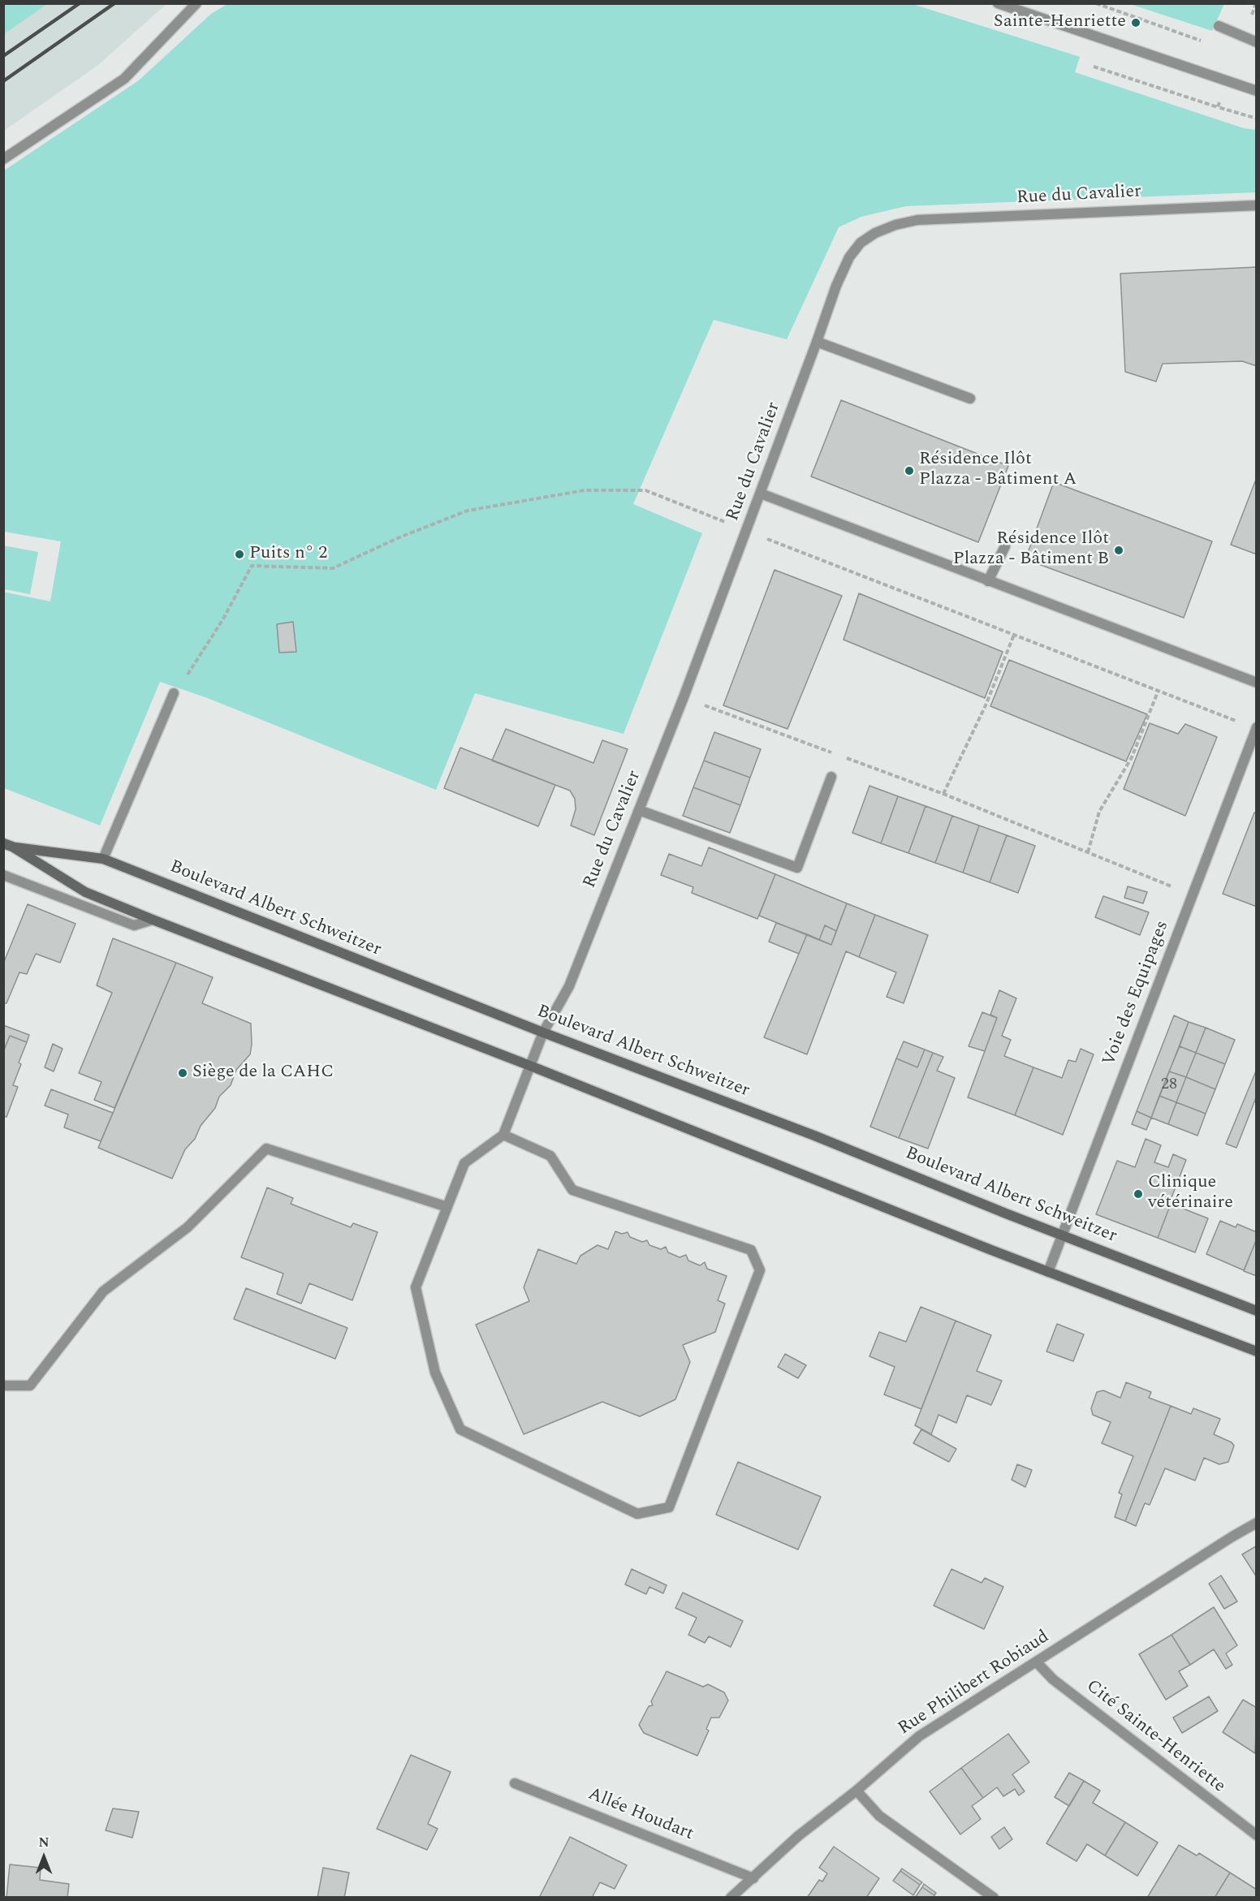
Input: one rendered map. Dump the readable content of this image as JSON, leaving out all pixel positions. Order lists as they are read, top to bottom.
{
  "streets": {
    "main road": ["Boulevard Albert Schweitzer"],
    "street": [
      "Rue du Cavalier",
      "Voie des Equipages",
      "Rue Philibert Robiaud",
      "Cité Sainte-Henriette",
      "Allée Houdart"
    ]
  },
  "crossings": [
    ["Rue du Cavalier", "Boulevard Albert Schweitzer"],
    ["Boulevard Albert Schweitzer", "Voie des Equipages"],
    ["Rue Philibert Robiaud", "Cité Sainte-Henriette"],
    ["Rue Philibert Robiaud", "Allée Houdart"]
  ],
  "places": [
    "Sainte-Henriette",
    "Résidence Ilôt Plazza - Bâtiment A",
    "Résidence Ilôt Plazza - Bâtiment B",
    "Puits n° 2",
    "Siège de la CAHC",
    "Clinique vétérinaire"
  ],
  "house_numbers": ["28"],
  "north": "top"
}
